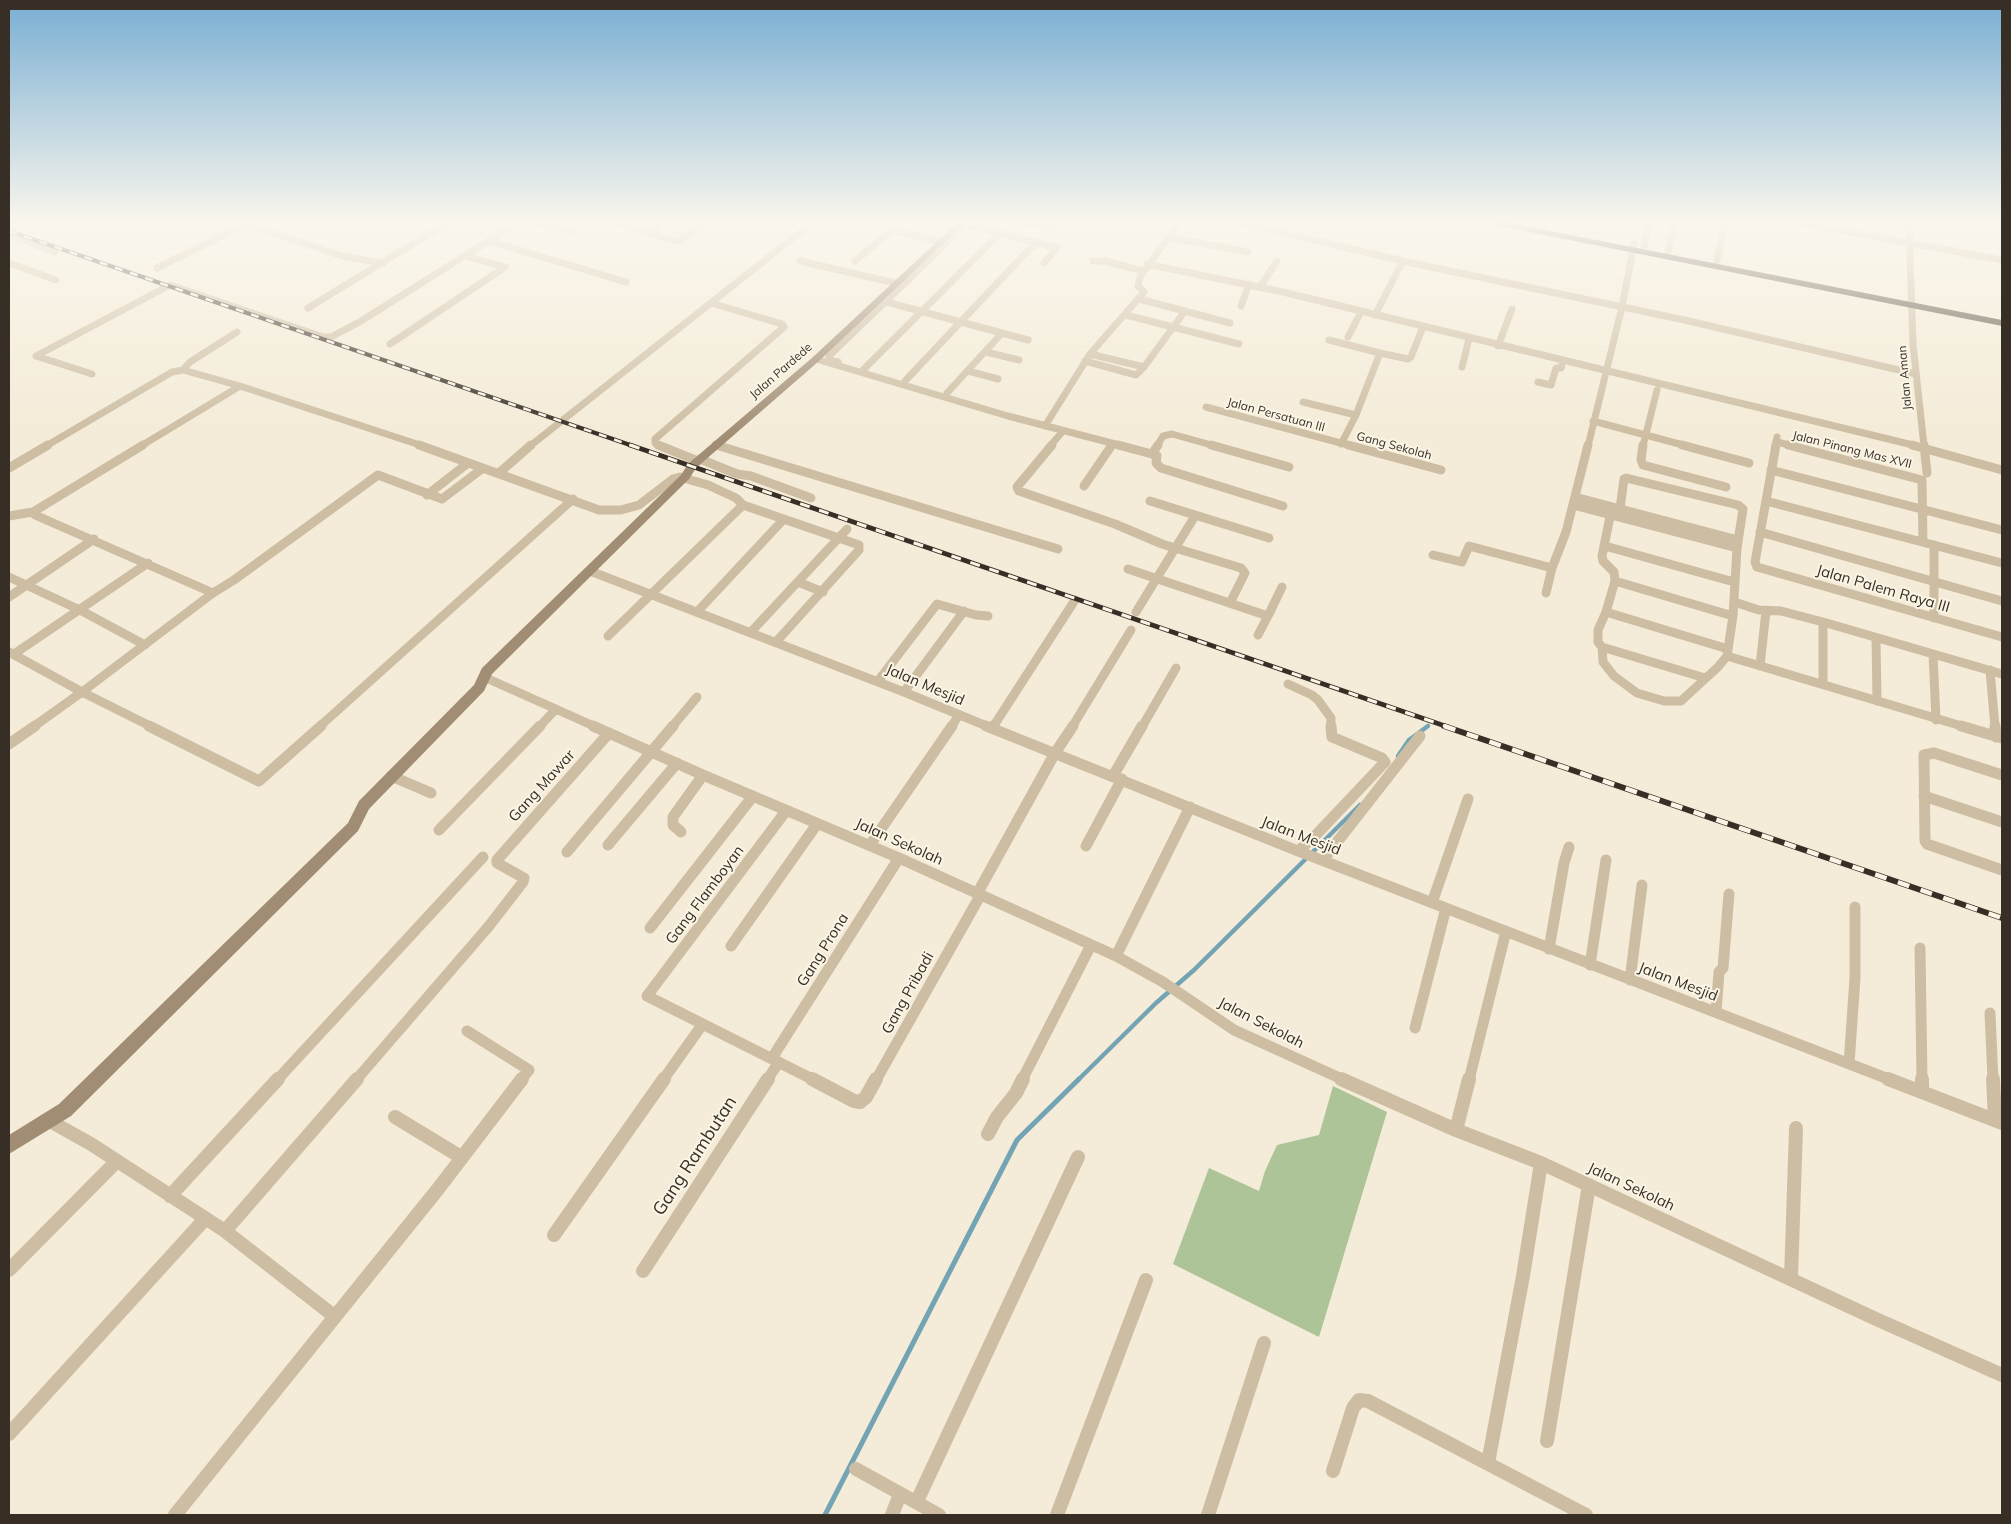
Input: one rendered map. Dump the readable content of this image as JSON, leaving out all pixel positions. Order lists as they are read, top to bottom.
{
  "streets": {
    "street": [
      "Jalan Pardede",
      "Jalan Aman",
      "Jalan Persatuan III",
      "Gang Sekolah",
      "Jalan Pinang Mas XVII",
      "Jalan Palem Raya III",
      "Jalan Mesjid",
      "Gang Mawar",
      "Jalan Sekolah",
      "Gang Flamboyan",
      "Gang Prona",
      "Gang Pribadi",
      "Gang Rambutan"
    ]
  },
  "crossings": [
    ["Jalan Pardede", "Jalan Mesjid"],
    ["Jalan Pardede", "Jalan Sekolah"],
    ["Jalan Persatuan III", "Gang Sekolah"],
    ["Jalan Mesjid", "Gang Pribadi"],
    ["Gang Mawar", "Jalan Sekolah"],
    ["Jalan Sekolah", "Gang Flamboyan"],
    ["Jalan Sekolah", "Gang Prona"],
    ["Jalan Sekolah", "Gang Pribadi"],
    ["Gang Prona", "Gang Pribadi"],
    ["Gang Prona", "Gang Rambutan"],
    ["Gang Pribadi", "Gang Rambutan"]
  ]
}
